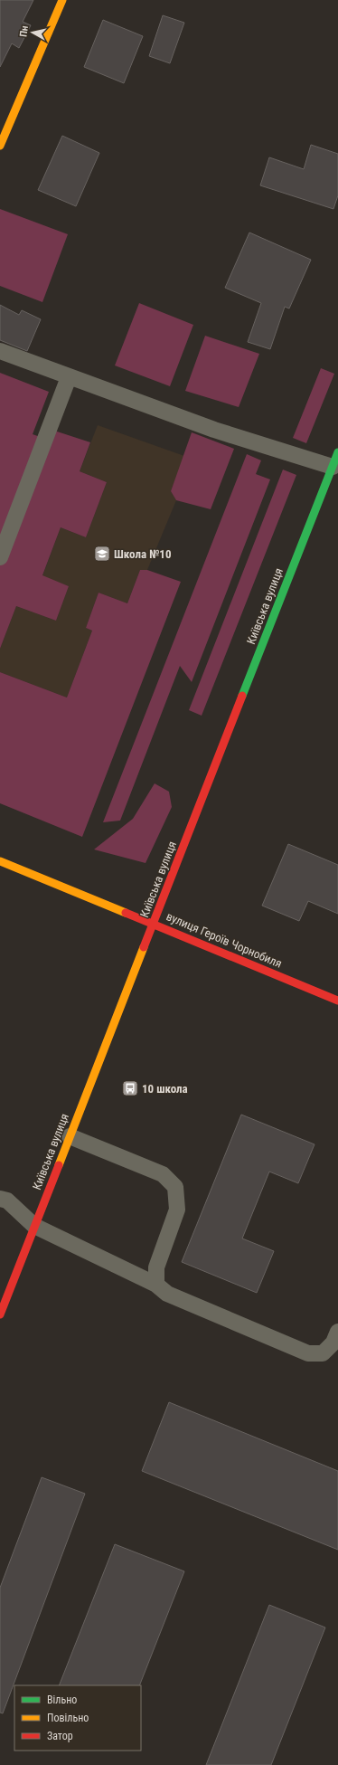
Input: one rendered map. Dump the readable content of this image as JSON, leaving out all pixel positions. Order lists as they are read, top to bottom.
{
  "streets": {
    "street": ["Київська вулиця", "вулиця Героїв Чорнобиля"]
  },
  "crossings": [
    ["Київська вулиця", "вулиця Героїв Чорнобиля"]
  ],
  "places": {
    "school or university": ["Школа №10"],
    "bus stop": ["10 школа"]
  },
  "legend": ["Вільно", "Повільно", "Затор"],
  "north": "left"
}
